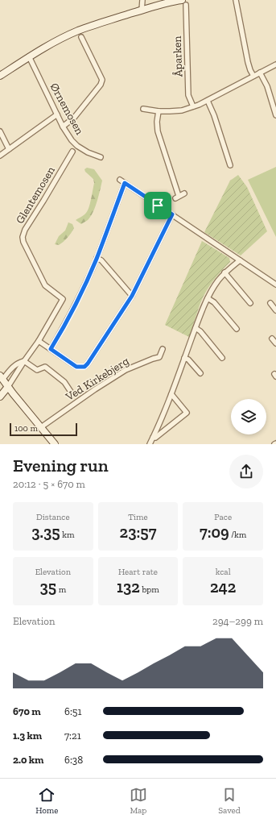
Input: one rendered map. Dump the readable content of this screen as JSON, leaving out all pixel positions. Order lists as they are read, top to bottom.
{
  "streets": {
    "street": [
      "Åparken",
      "Ørnemosen",
      "Glentemosen",
      "Ved Kirkebjerg"
    ]
  },
  "scale_bar": "100 m",
  "page": {
    "scale": "100 m",
    "heading": ["Evening run", "20:12 · 5 × 670 m"],
    "stats": [
      ["Distance", "3.35 km"],
      ["Time", "23:57"],
      ["Pace", "7:09 /km"],
      ["Elevation", "35 m"],
      ["Heart rate", "132 bpm"],
      ["kcal", "242"]
    ],
    "chart": ["Elevation", "294–299 m"],
    "list": [
      {
        "name": "670 m",
        "note": "6:51"
      },
      {
        "name": "1.3 km",
        "note": "7:21"
      },
      {
        "name": "2.0 km",
        "note": "6:38"
      }
    ],
    "tabs": ["Home", "Map", "Saved"]
  }
}
